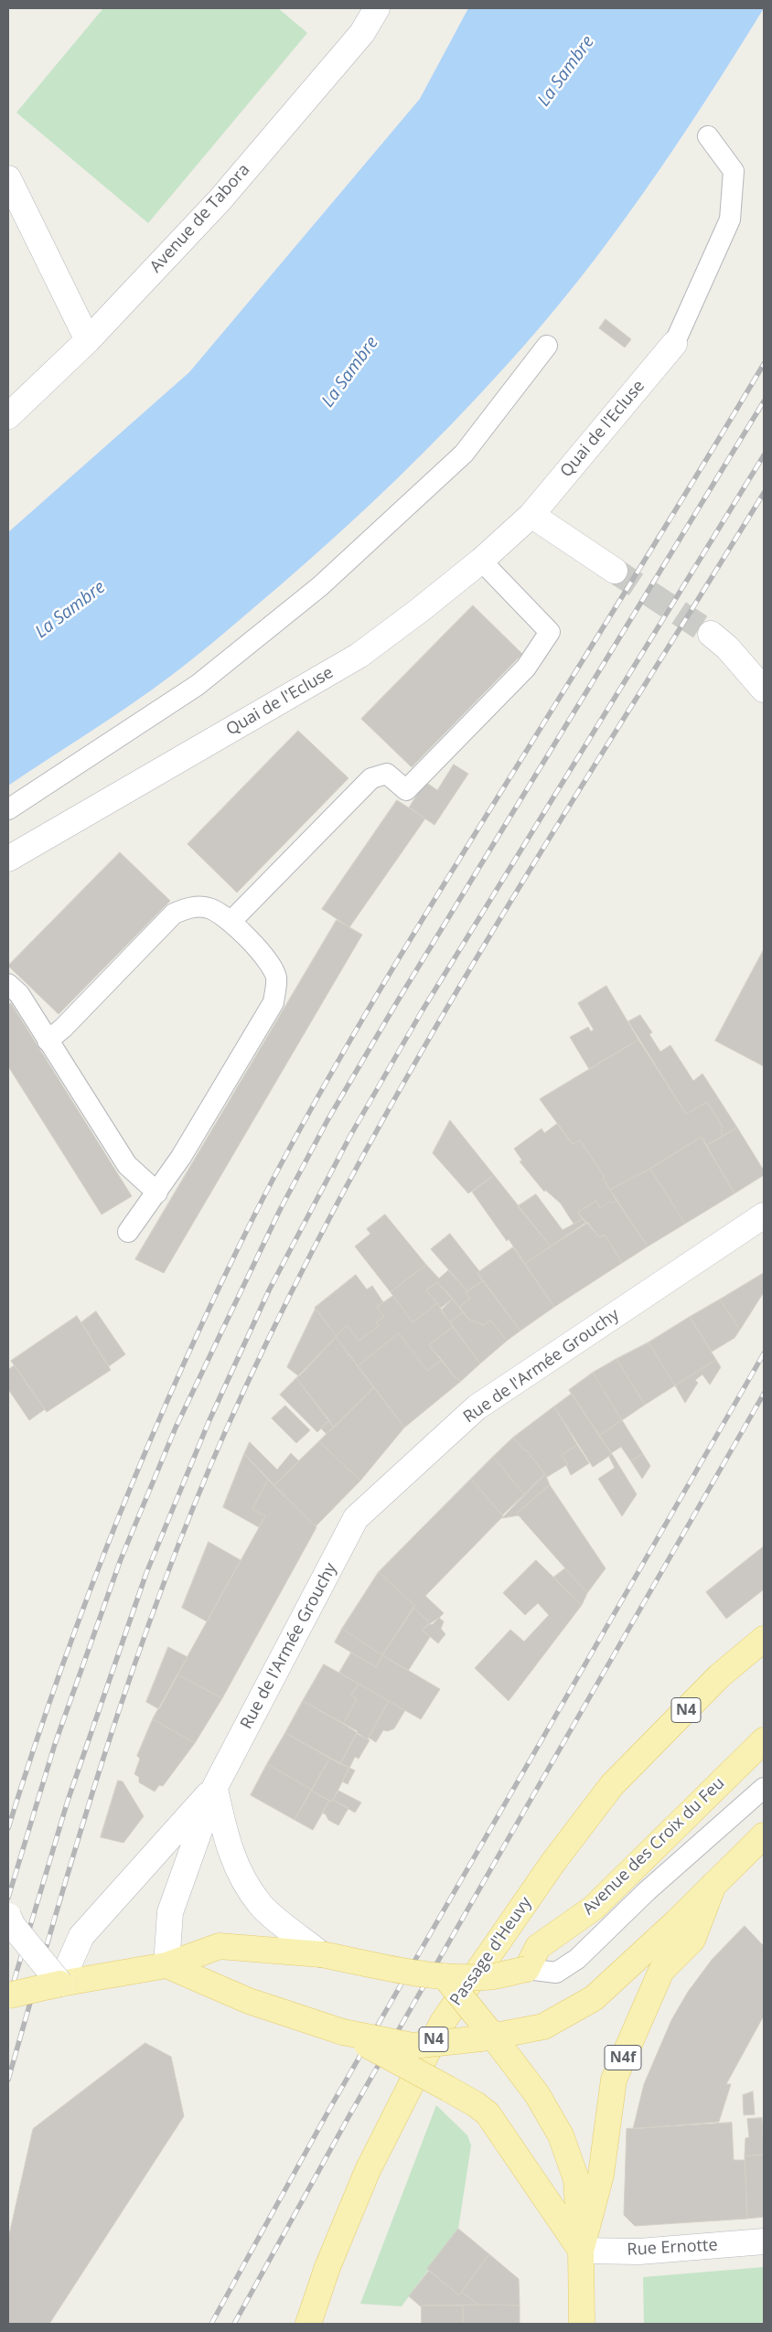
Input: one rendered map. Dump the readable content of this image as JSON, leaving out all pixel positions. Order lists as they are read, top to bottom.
{
  "streets": {
    "main road": [
      "N4",
      "Avenue des Croix du Feu",
      "Passage d'Heuvy",
      "N4f"
    ],
    "street": [
      "Avenue de Tabora",
      "Quai de l'Ecluse",
      "Rue de l'Armée Grouchy",
      "Rue Ernotte"
    ]
  },
  "crossings": [
    ["N4f", "Rue Ernotte"]
  ],
  "water": ["La Sambre"]
}
